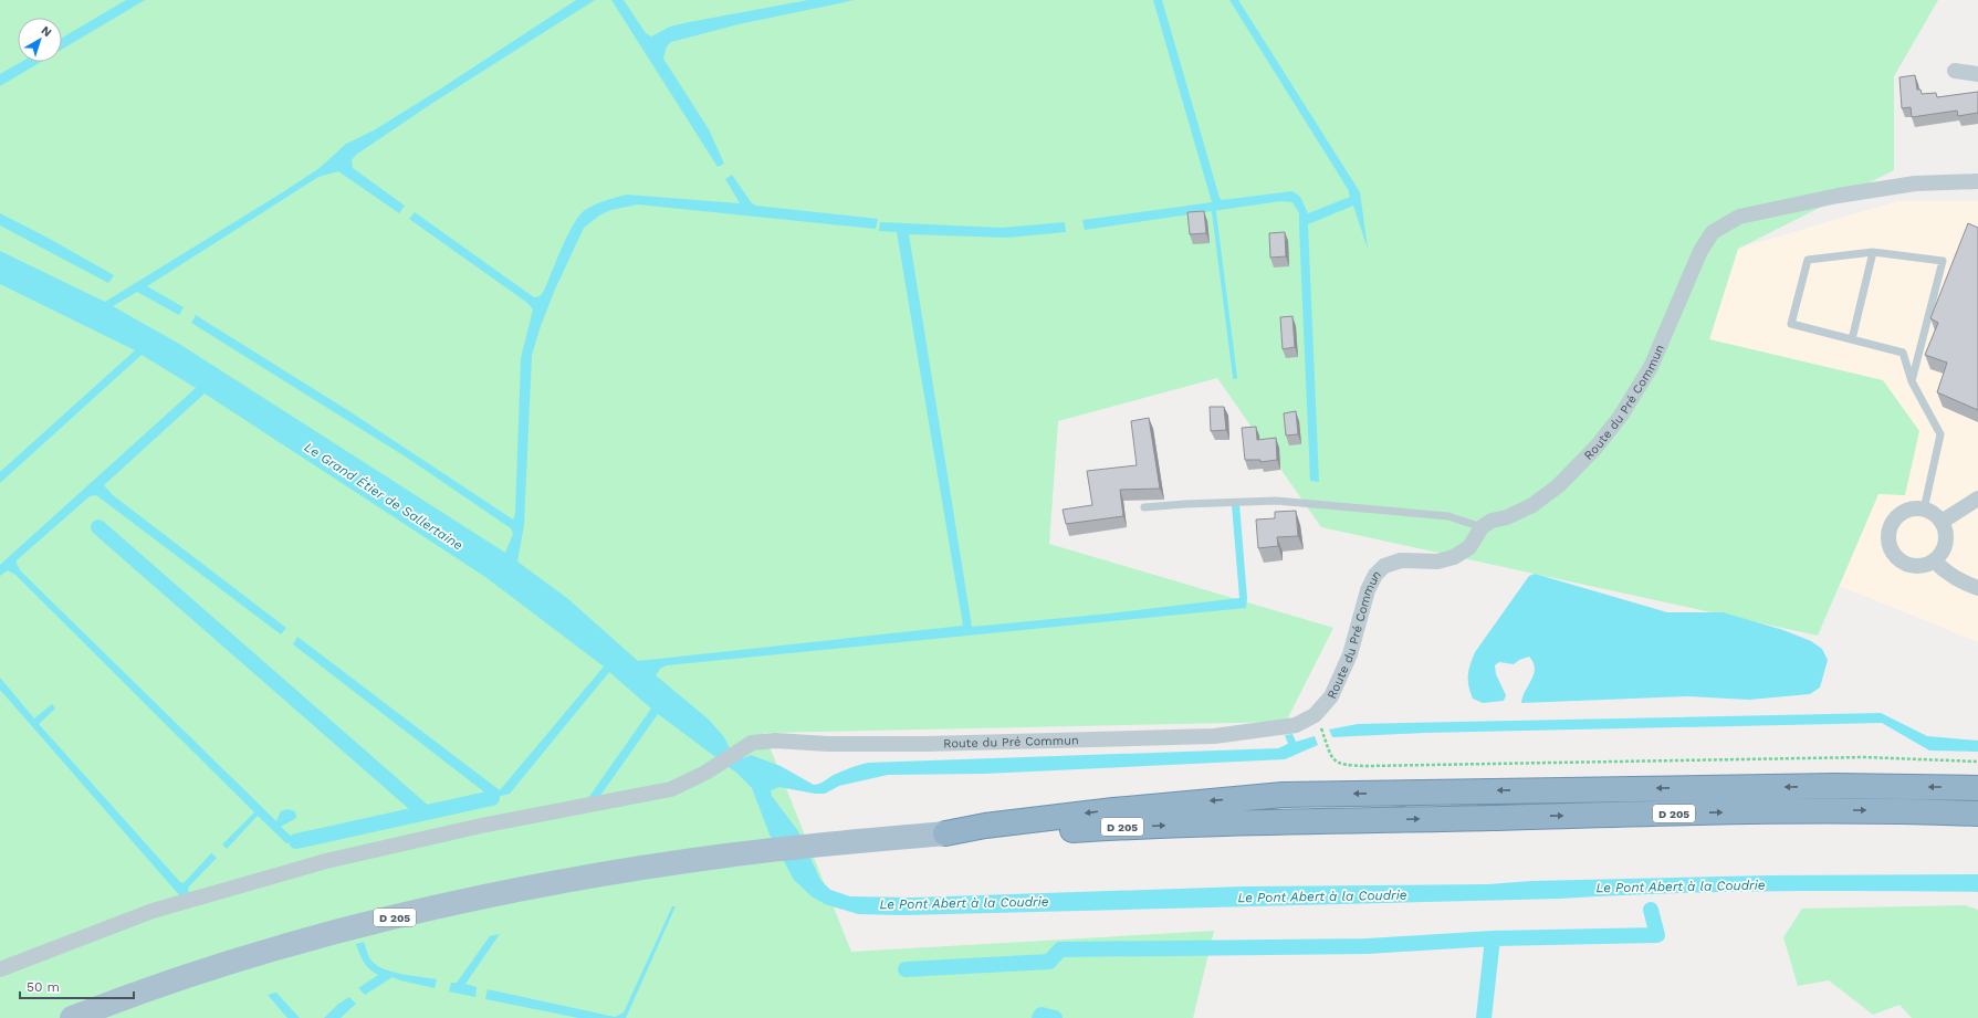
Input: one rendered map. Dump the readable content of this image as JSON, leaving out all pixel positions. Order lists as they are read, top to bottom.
{
  "streets": {
    "highway": ["D 205"],
    "street": ["Route du Pré Commun"]
  },
  "water": ["Le Grand Étier de Sallertaine", "Le Pont Abert à la Coudrie"],
  "scale_bar": "50 m",
  "north": "top right"
}
